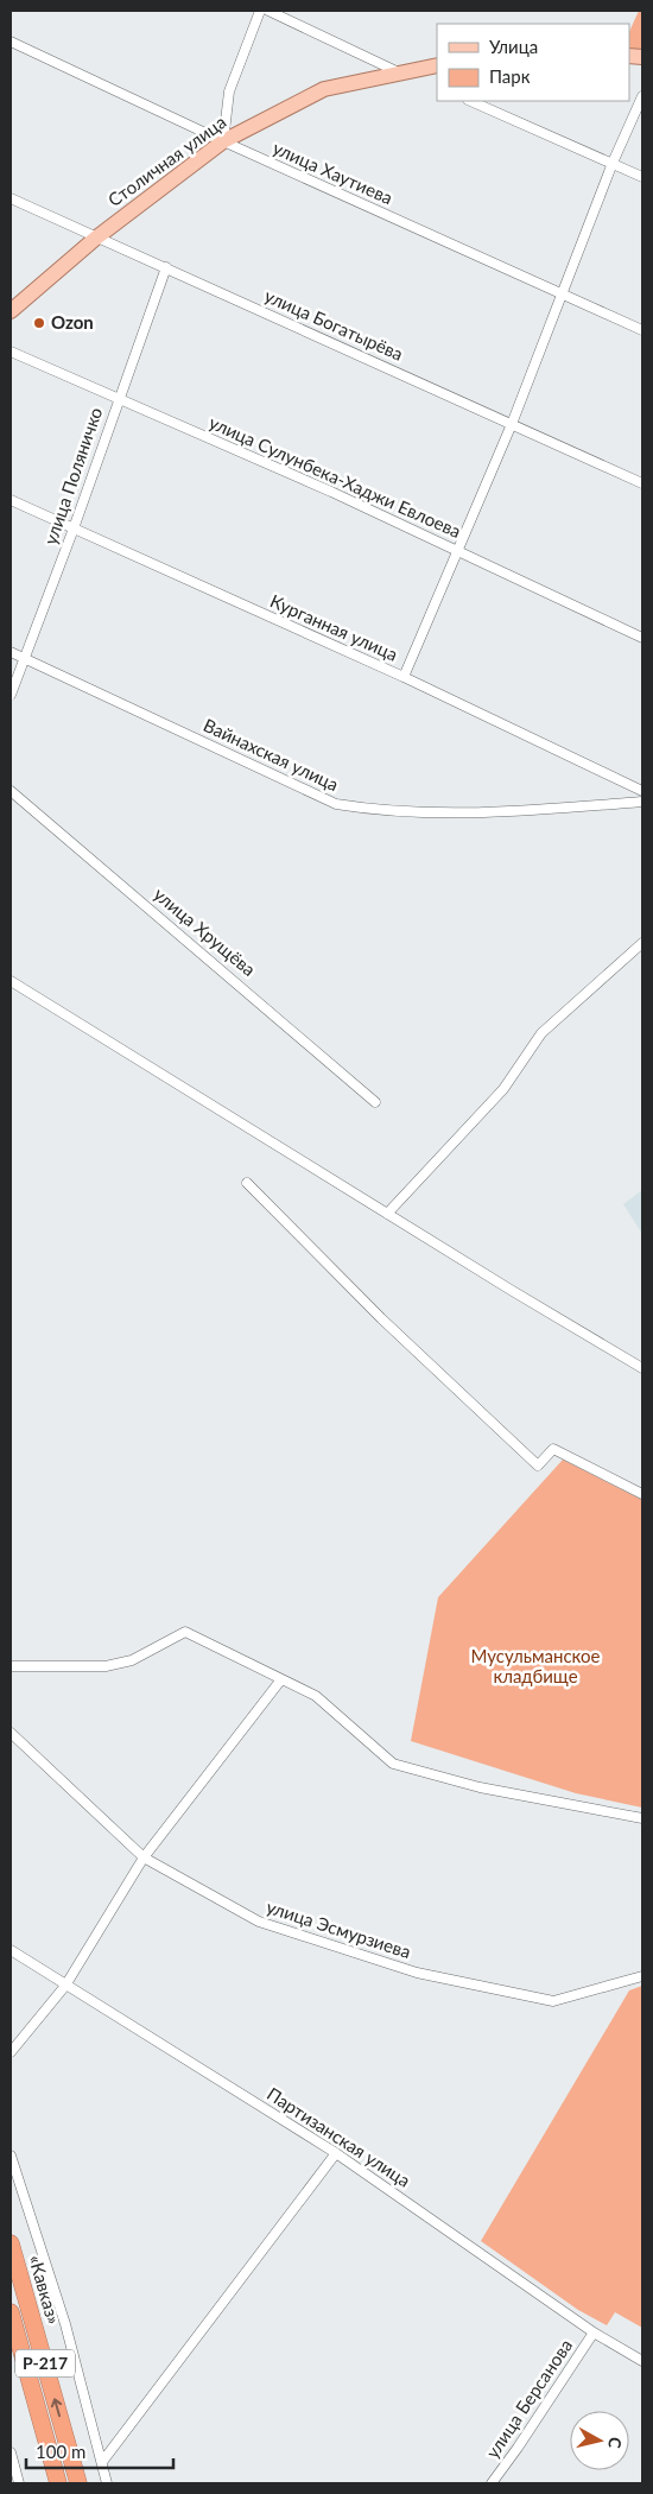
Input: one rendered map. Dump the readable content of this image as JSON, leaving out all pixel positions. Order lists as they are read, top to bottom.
{
  "streets": {
    "highway": ["«Кавказ»", "Р-217"],
    "main road": ["Столичная улица"],
    "street": [
      "улица Хаутиева",
      "улица Богатырёва",
      "улица Поляничко",
      "улица Сулунбека-Хаджи Евлоева",
      "Курганная улица",
      "Вайнахская улица",
      "улица Хрущёва",
      "улица Эсмурзиева",
      "Партизанская улица",
      "улица Берсанова"
    ]
  },
  "crossings": [
    ["Столичная улица", "улица Хаутиева"],
    ["Столичная улица", "улица Богатырёва"],
    ["улица Богатырёва", "улица Поляничко"],
    ["улица Поляничко", "улица Сулунбека-Хаджи Евлоева"],
    ["улица Поляничко", "Курганная улица"],
    ["улица Поляничко", "Вайнахская улица"],
    ["Партизанская улица", "улица Берсанова"]
  ],
  "parks": ["Мусульманское кладбище"],
  "places": ["Ozon"],
  "legend": ["Улица", "Парк"],
  "scale_bar": "100 m",
  "north": "right"
}
